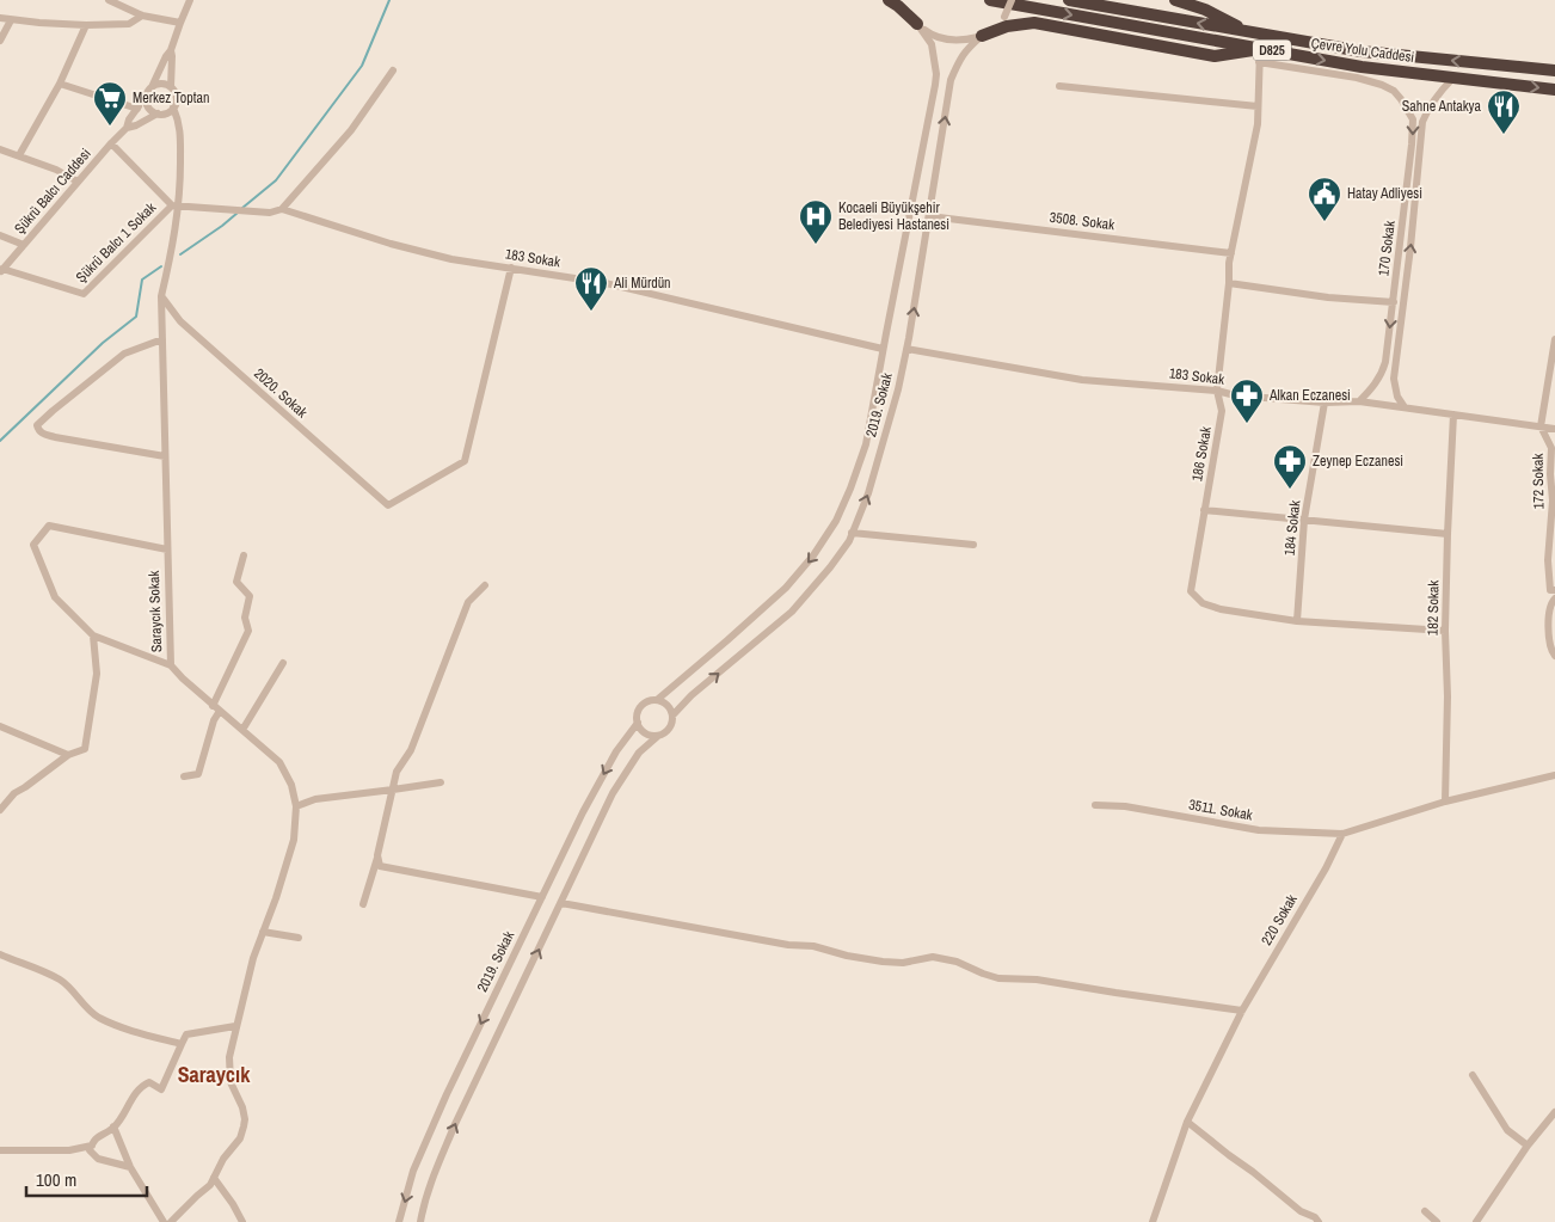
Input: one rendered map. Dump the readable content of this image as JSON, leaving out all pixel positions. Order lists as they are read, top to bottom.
{
  "streets": {
    "highway": ["D825", "Çevre Yolu Caddesi"],
    "street": [
      "Şükrü Balcı Caddesi",
      "3508. Sokak",
      "Şükrü Balcı 1 Sokak",
      "170 Sokak",
      "183 Sokak",
      "2020. Sokak",
      "2019. Sokak",
      "186 Sokak",
      "172 Sokak",
      "184 Sokak",
      "182 Sokak",
      "Saraycık Sokak",
      "3511. Sokak",
      "220 Sokak"
    ]
  },
  "crossings": [
    ["Çevre Yolu Caddesi", "170 Sokak"],
    ["Çevre Yolu Caddesi", "186 Sokak"],
    ["Şükrü Balcı Caddesi", "Şükrü Balcı 1 Sokak"],
    ["Şükrü Balcı Caddesi", "Saraycık Sokak"],
    ["3508. Sokak", "2019. Sokak"],
    ["3508. Sokak", "186 Sokak"],
    ["Şükrü Balcı 1 Sokak", "183 Sokak"],
    ["Şükrü Balcı 1 Sokak", "Saraycık Sokak"],
    ["170 Sokak", "183 Sokak"],
    ["170 Sokak", "186 Sokak"],
    ["183 Sokak", "2020. Sokak"],
    ["183 Sokak", "2019. Sokak"],
    ["183 Sokak", "186 Sokak"],
    ["183 Sokak", "172 Sokak"],
    ["183 Sokak", "184 Sokak"],
    ["183 Sokak", "182 Sokak"],
    ["183 Sokak", "Saraycık Sokak"],
    ["2020. Sokak", "Saraycık Sokak"],
    ["186 Sokak", "184 Sokak"],
    ["186 Sokak", "182 Sokak"],
    ["3511. Sokak", "220 Sokak"]
  ],
  "districts": ["Saraycık"],
  "places": {
    "supermarket": ["Merkez Toptan"],
    "restaurant": ["Sahne Antakya", "Ali Mürdün"],
    "public building": ["Hatay Adliyesi"],
    "hospital": ["Kocaeli Büyükşehir Belediyesi Hastanesi"],
    "pharmacy": ["Alkan Eczanesi", "Zeynep Eczanesi"]
  },
  "scale_bar": "100 m"
}
